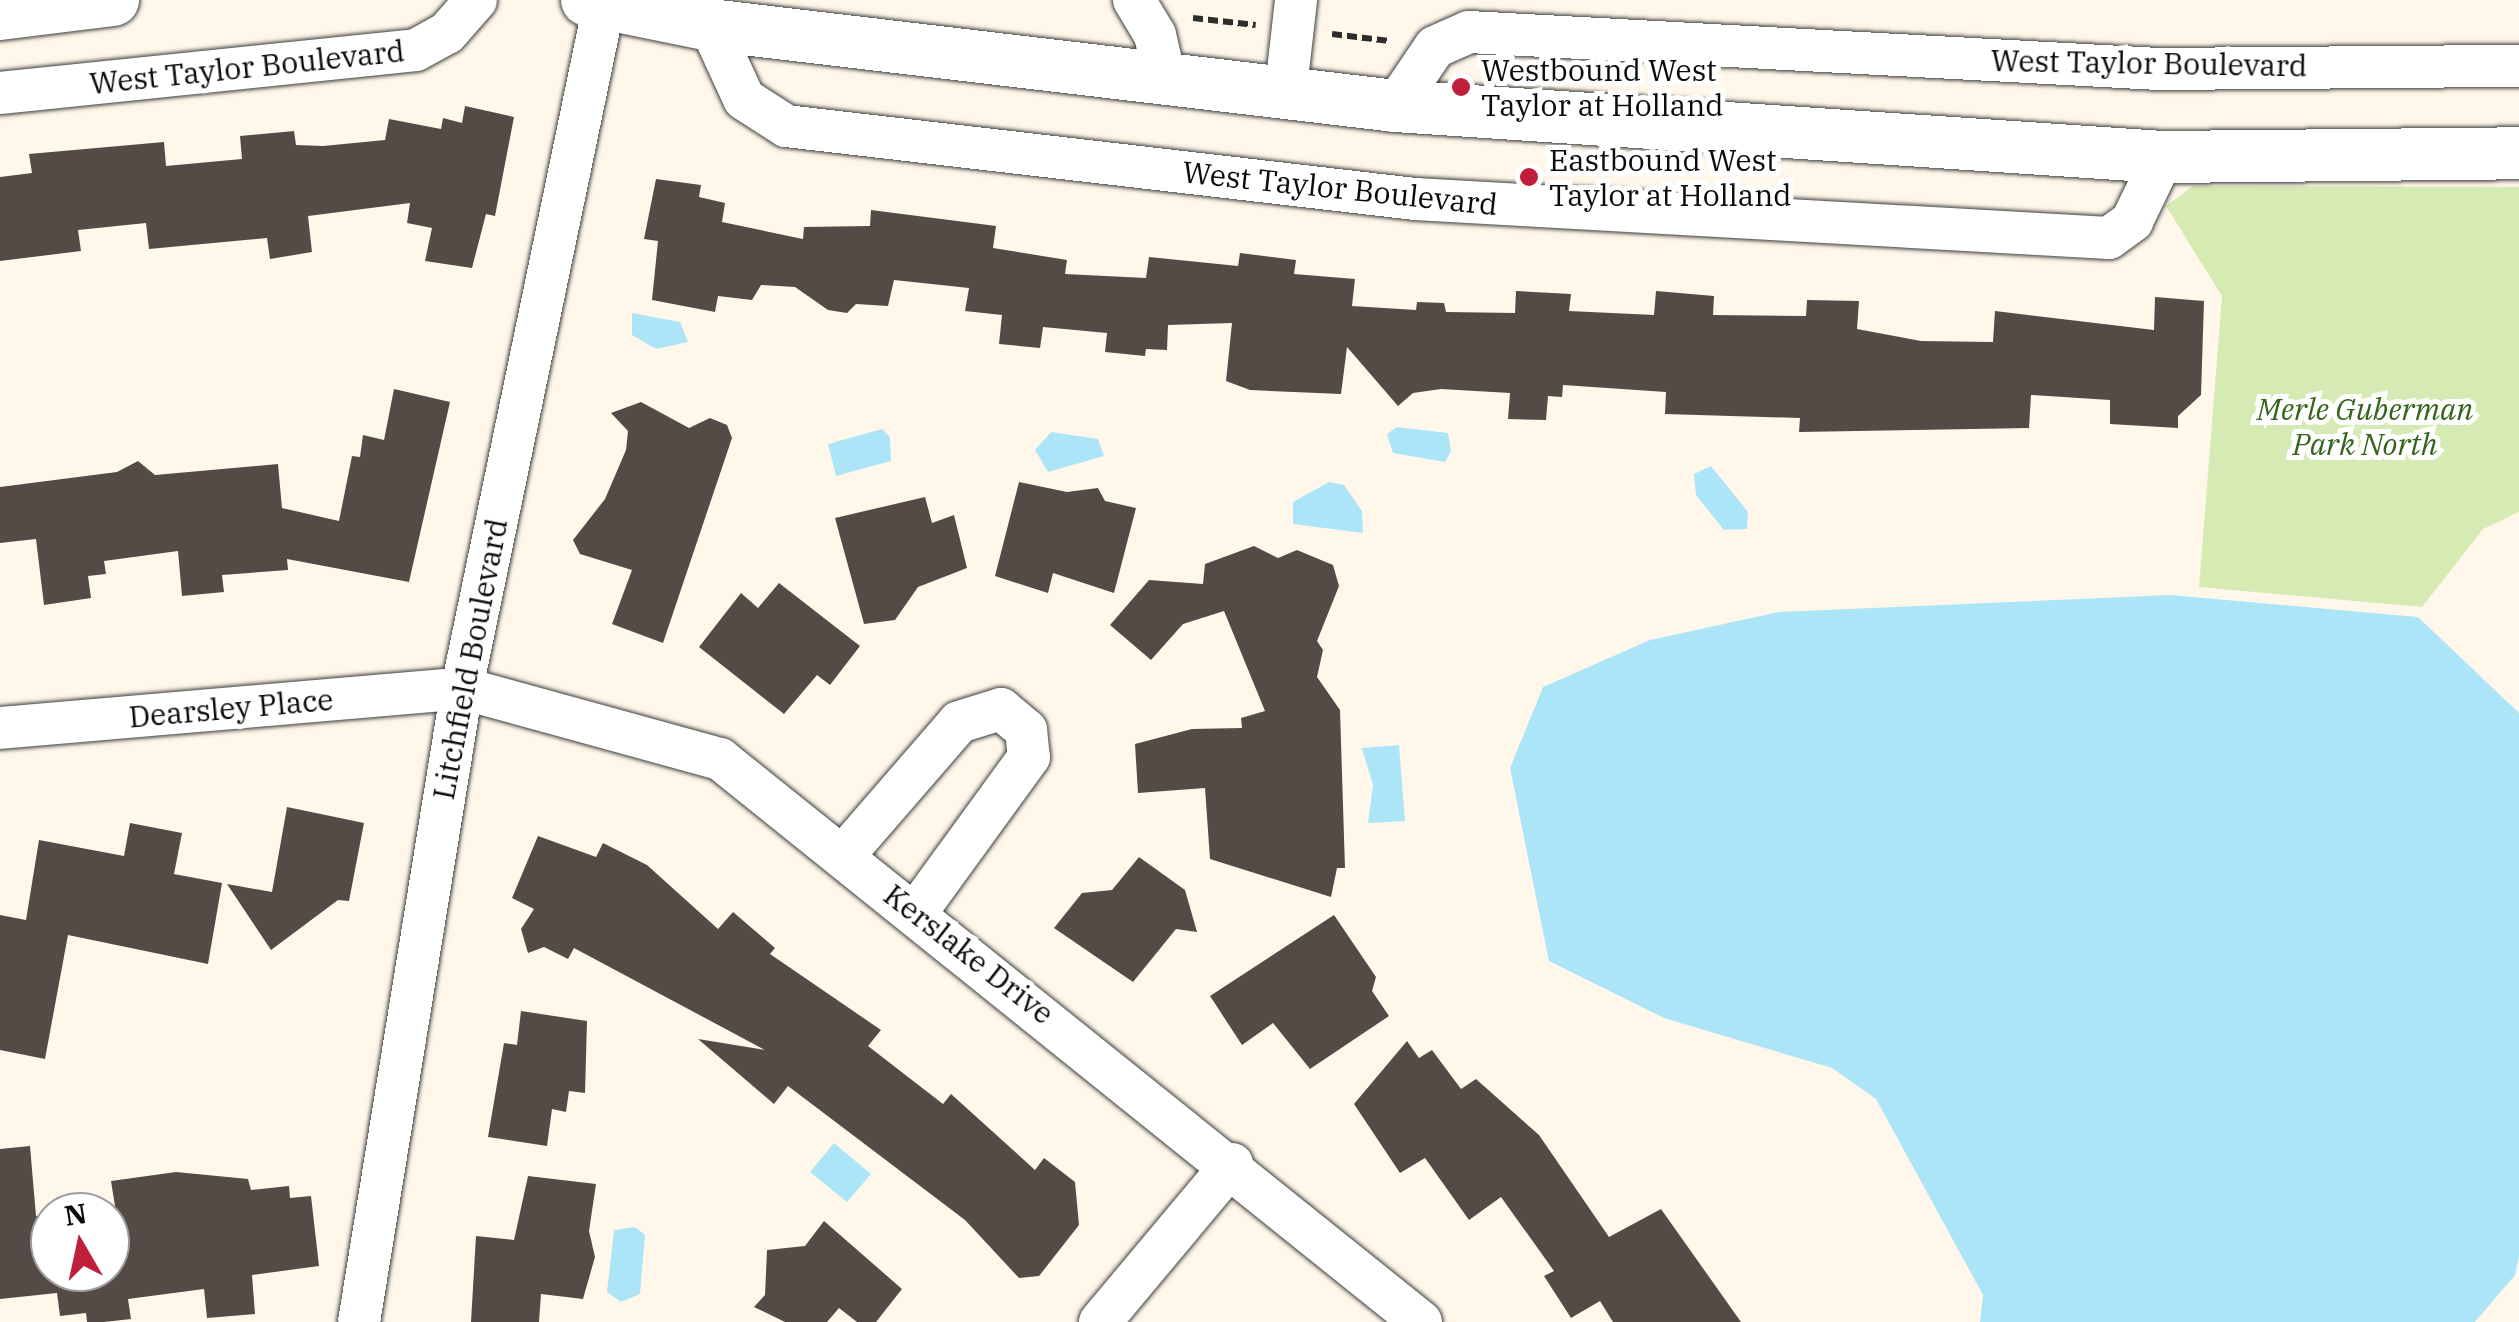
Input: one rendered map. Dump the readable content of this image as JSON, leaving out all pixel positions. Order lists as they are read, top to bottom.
{
  "streets": {
    "street": [
      "West Taylor Boulevard",
      "Litchfield Boulevard",
      "Dearsley Place",
      "Kerslake Drive"
    ]
  },
  "crossings": [
    ["Litchfield Boulevard", "Dearsley Place"],
    ["Litchfield Boulevard", "Kerslake Drive"],
    ["Dearsley Place", "Kerslake Drive"]
  ],
  "parks": ["Merle Guberman Park North"],
  "places": ["Westbound West Taylor at Holland", "Eastbound West Taylor at Holland"],
  "north": "top"
}
